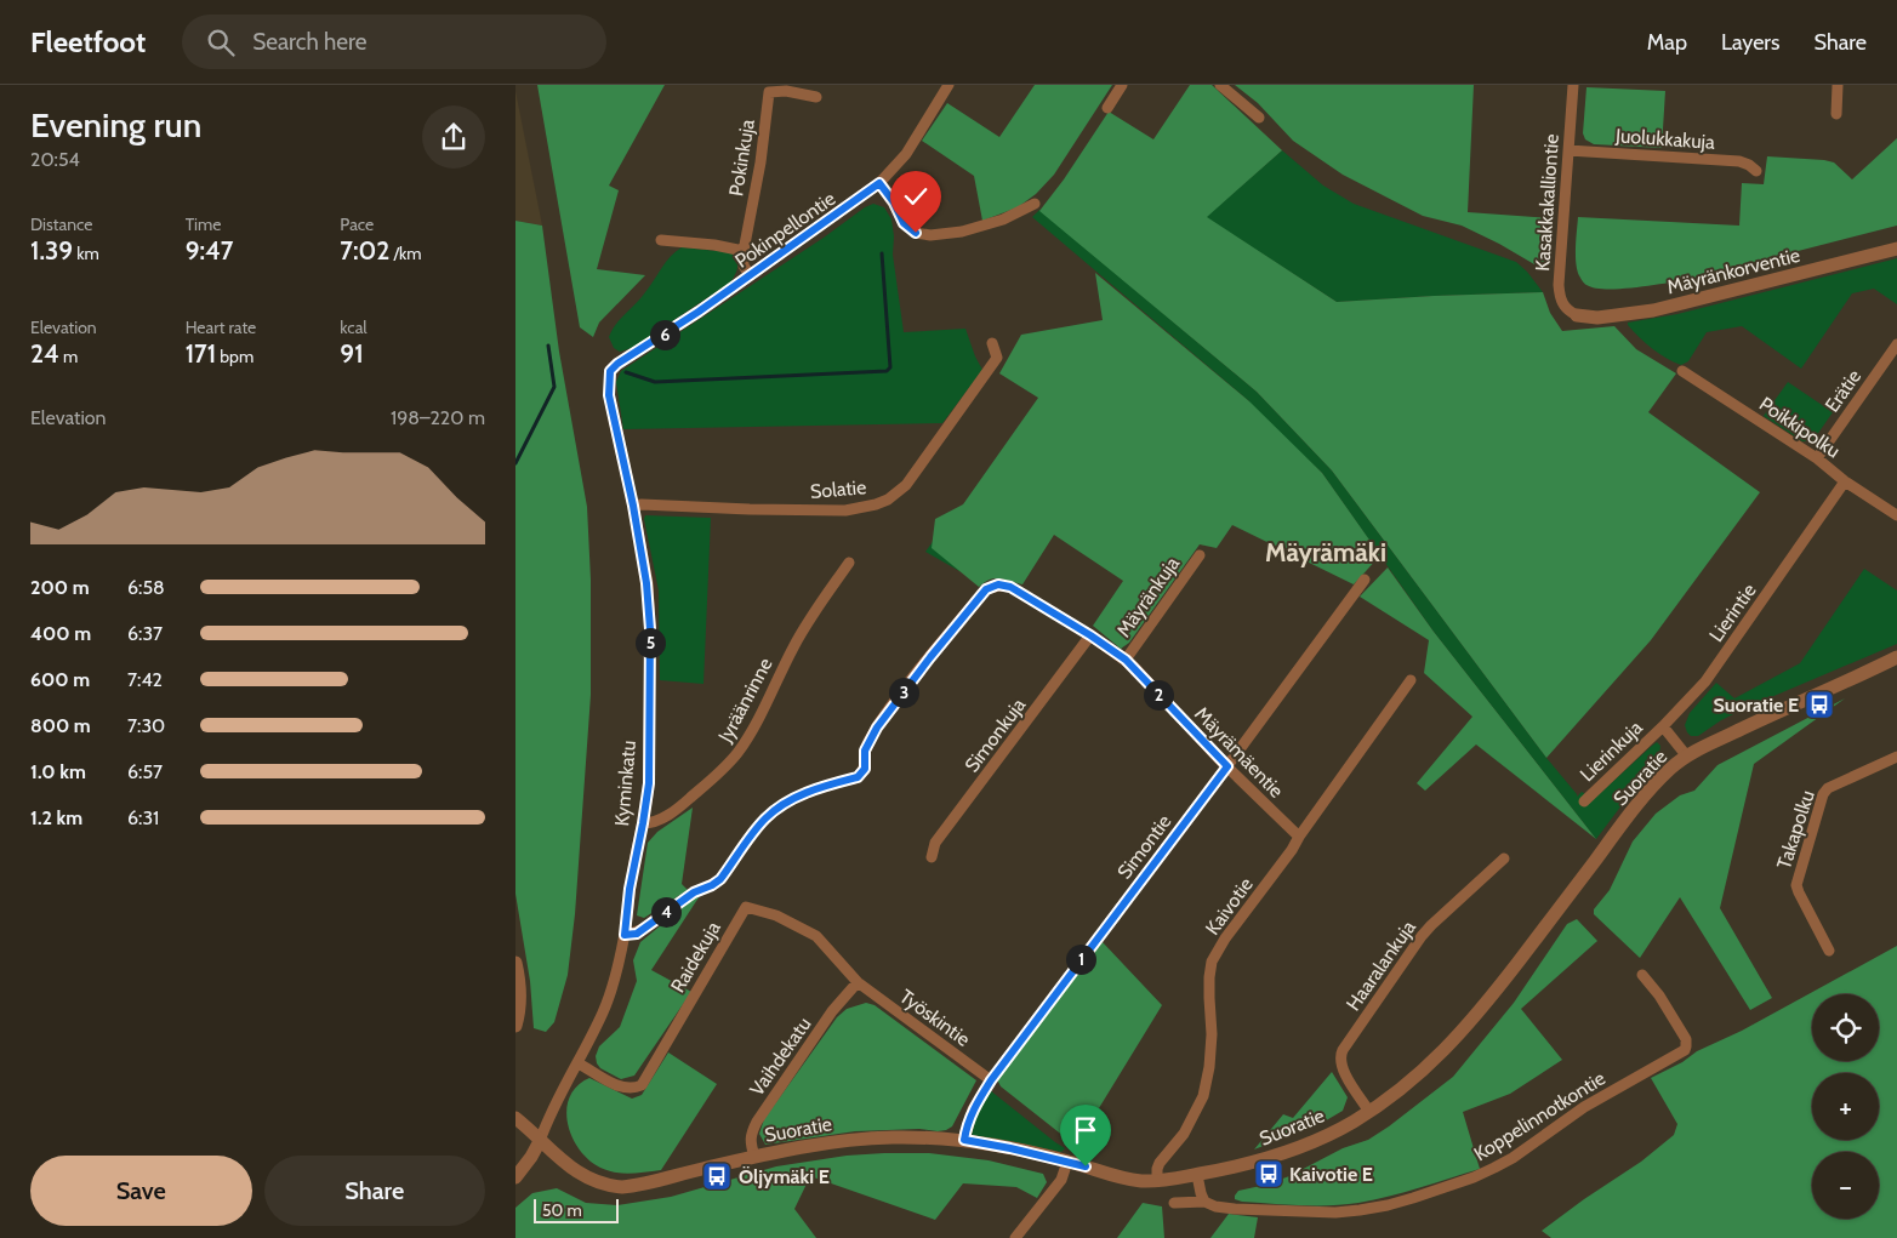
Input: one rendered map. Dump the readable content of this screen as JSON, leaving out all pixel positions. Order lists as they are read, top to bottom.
{
  "streets": {
    "street": [
      "Juolukkakuja",
      "Pokinkuja",
      "Kasakkakalliontie",
      "Pokinpellontie",
      "Mäyränkorventie",
      "Erätie",
      "Poikkipolku",
      "Solatie",
      "Mäyränkuja",
      "Lierintie",
      "Jyräänrinne",
      "Simonkuja",
      "Lierinkuja",
      "Mäyrämäentie",
      "Suoratie",
      "Kyminkatu",
      "Takapolku",
      "Simontie",
      "Kaivotie",
      "Raidekuja",
      "Haaralankuja",
      "Työskintie",
      "Vaihdekatu",
      "Koppelinnotkontie"
    ]
  },
  "crossings": [
    ["Juolukkakuja", "Kasakkakalliontie"],
    ["Pokinkuja", "Pokinpellontie"],
    ["Kasakkakalliontie", "Mäyränkorventie"],
    ["Pokinpellontie", "Kyminkatu"],
    ["Erätie", "Poikkipolku"],
    ["Poikkipolku", "Lierintie"],
    ["Solatie", "Kyminkatu"],
    ["Mäyränkuja", "Mäyrämäentie"],
    ["Lierintie", "Lierinkuja"],
    ["Jyräänrinne", "Kyminkatu"],
    ["Simonkuja", "Mäyrämäentie"],
    ["Mäyrämäentie", "Kyminkatu"],
    ["Mäyrämäentie", "Simontie"],
    ["Mäyrämäentie", "Kaivotie"],
    ["Suoratie", "Kyminkatu"],
    ["Suoratie", "Simontie"],
    ["Suoratie", "Kaivotie"],
    ["Suoratie", "Haaralankuja"],
    ["Suoratie", "Vaihdekatu"],
    ["Kyminkatu", "Raidekuja"],
    ["Simontie", "Työskintie"],
    ["Raidekuja", "Työskintie"],
    ["Raidekuja", "Vaihdekatu"],
    ["Työskintie", "Vaihdekatu"]
  ],
  "districts": ["Mäyrämäki"],
  "places": {
    "bus stop": ["Suoratie E", "Kaivotie E", "Öljymäki E"]
  },
  "scale_bar": "50 m",
  "page": {
    "header": "Fleetfoot",
    "search": "Search here",
    "nav": ["Map", "Layers", "Share"],
    "heading": ["Evening run", "20:54"],
    "stats": [
      ["Distance", "1.39 km"],
      ["Time", "9:47"],
      ["Pace", "7:02 /km"],
      ["Elevation", "24 m"],
      ["Heart rate", "171 bpm"],
      ["kcal", "91"]
    ],
    "pins": [
      "6",
      "5",
      "3",
      "2",
      "4",
      "1"
    ],
    "chart": ["Elevation", "198–220 m"],
    "list": [
      {
        "name": "200 m",
        "note": "6:58"
      },
      {
        "name": "400 m",
        "note": "6:37"
      },
      {
        "name": "600 m",
        "note": "7:42"
      },
      {
        "name": "800 m",
        "note": "7:30"
      },
      {
        "name": "1.0 km",
        "note": "6:57"
      },
      {
        "name": "1.2 km",
        "note": "6:31"
      }
    ],
    "map_buttons": ["+", "−"],
    "buttons": ["Save", "Share"],
    "scale": "50 m"
  }
}
